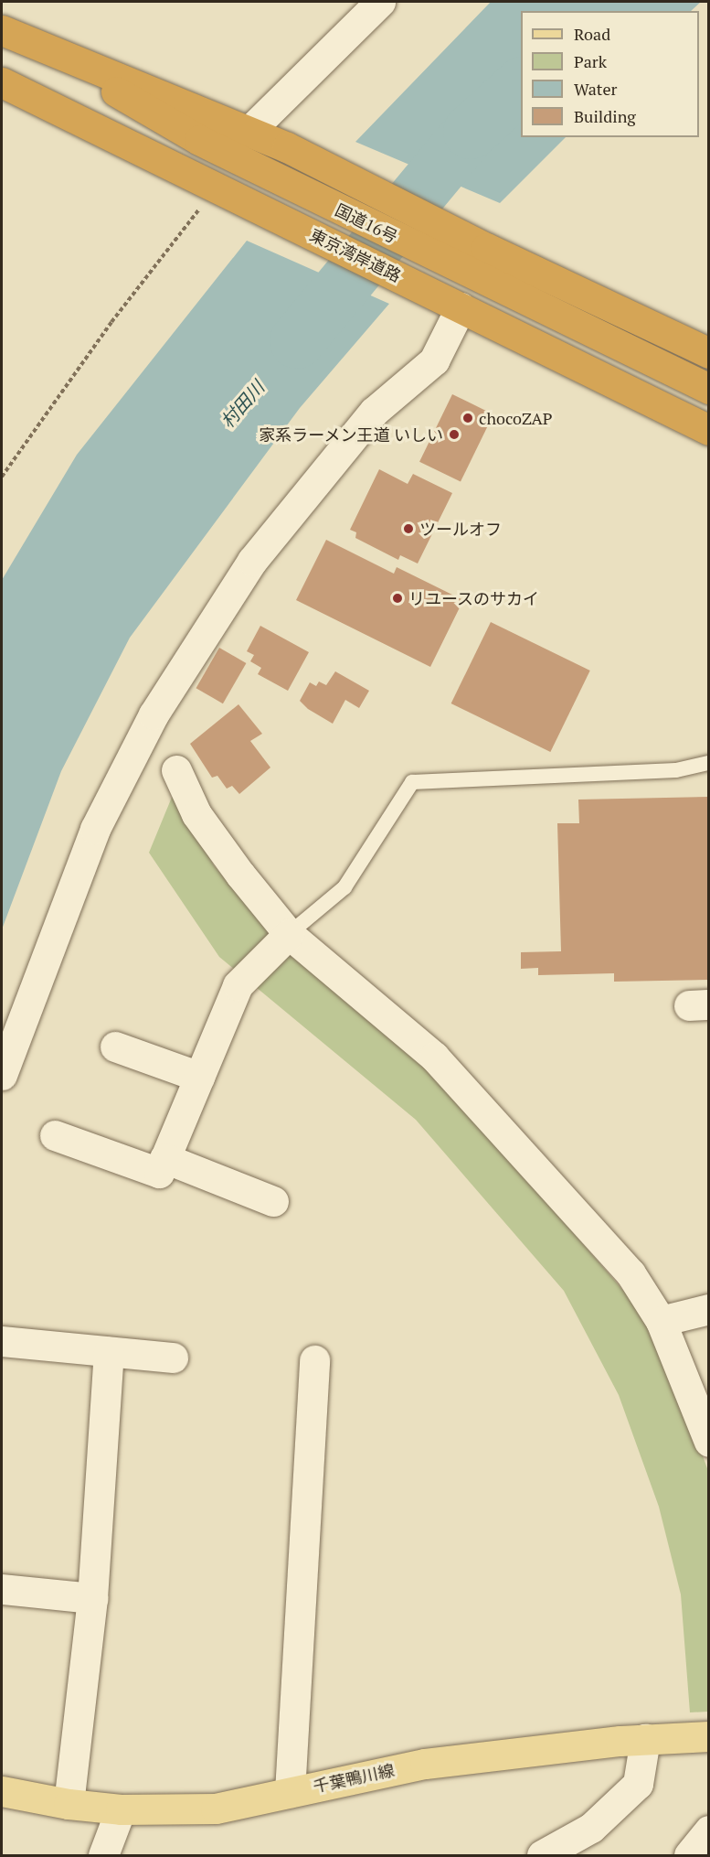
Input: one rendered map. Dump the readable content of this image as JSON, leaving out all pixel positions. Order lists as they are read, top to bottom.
{
  "streets": {
    "highway": ["国道16号", "東京湾岸道路"],
    "main road": ["千葉鴨川線"]
  },
  "water": ["村田川"],
  "places": [
    "chocoZAP",
    "家系ラーメン王道 いしい",
    "ツールオフ",
    "リユースのサカイ"
  ],
  "legend": [
    "Road",
    "Park",
    "Water",
    "Building"
  ]
}
